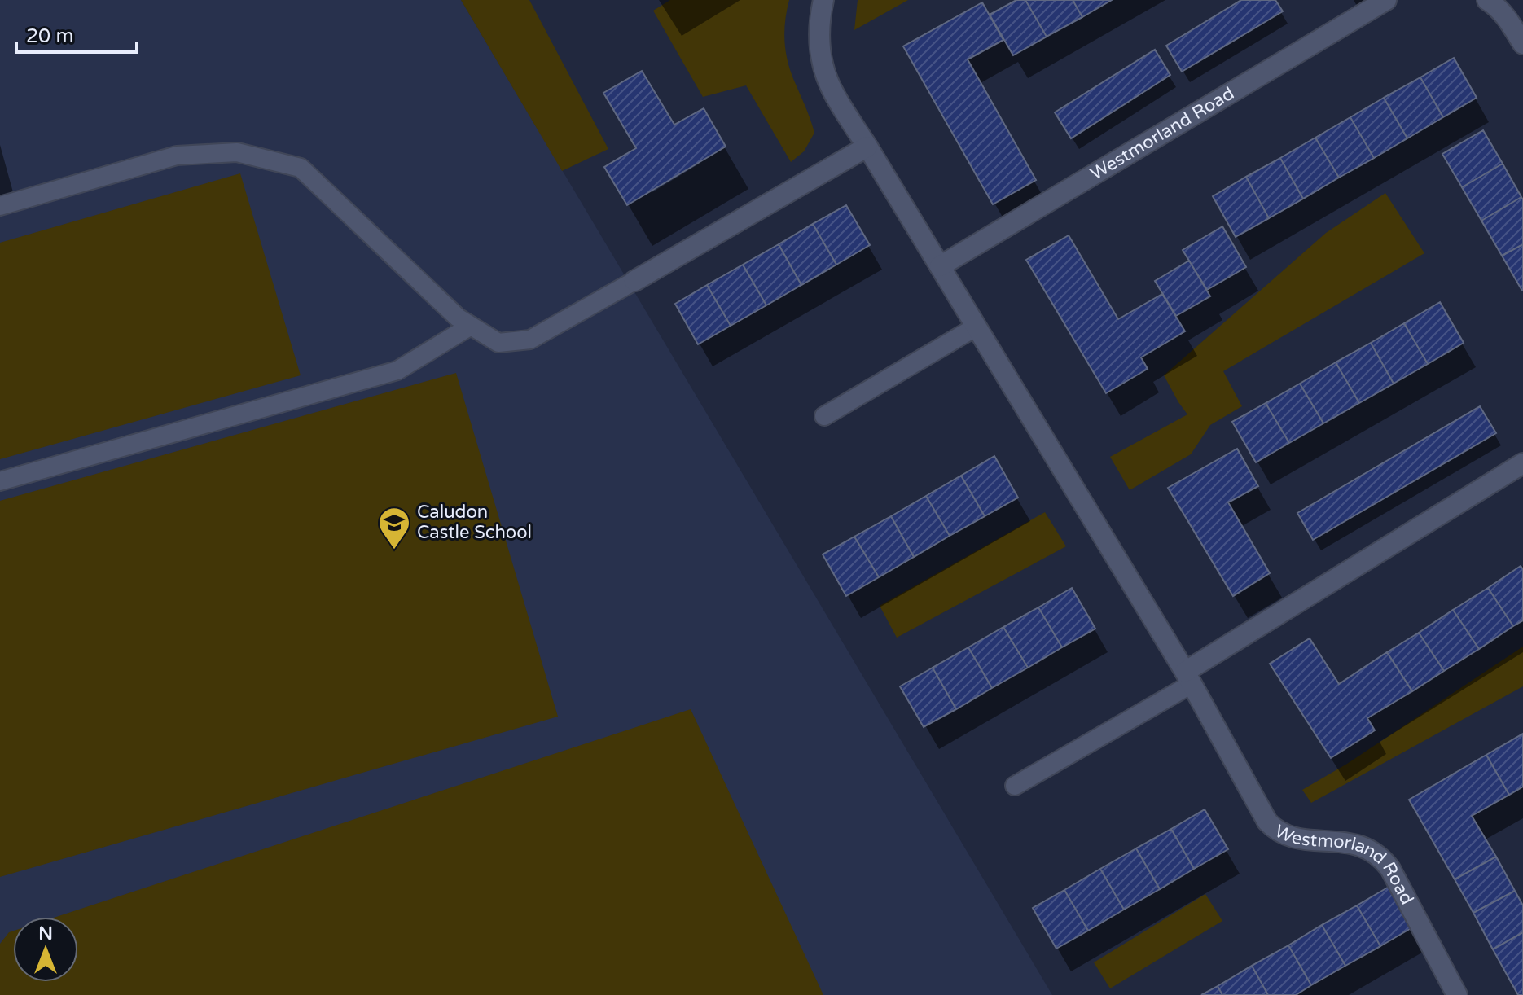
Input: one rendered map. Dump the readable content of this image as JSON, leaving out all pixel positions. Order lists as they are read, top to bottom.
{
  "streets": {
    "street": ["Westmorland Road"]
  },
  "places": {
    "school or university": ["Caludon Castle School"]
  },
  "scale_bar": "20 m",
  "north": "top"
}
